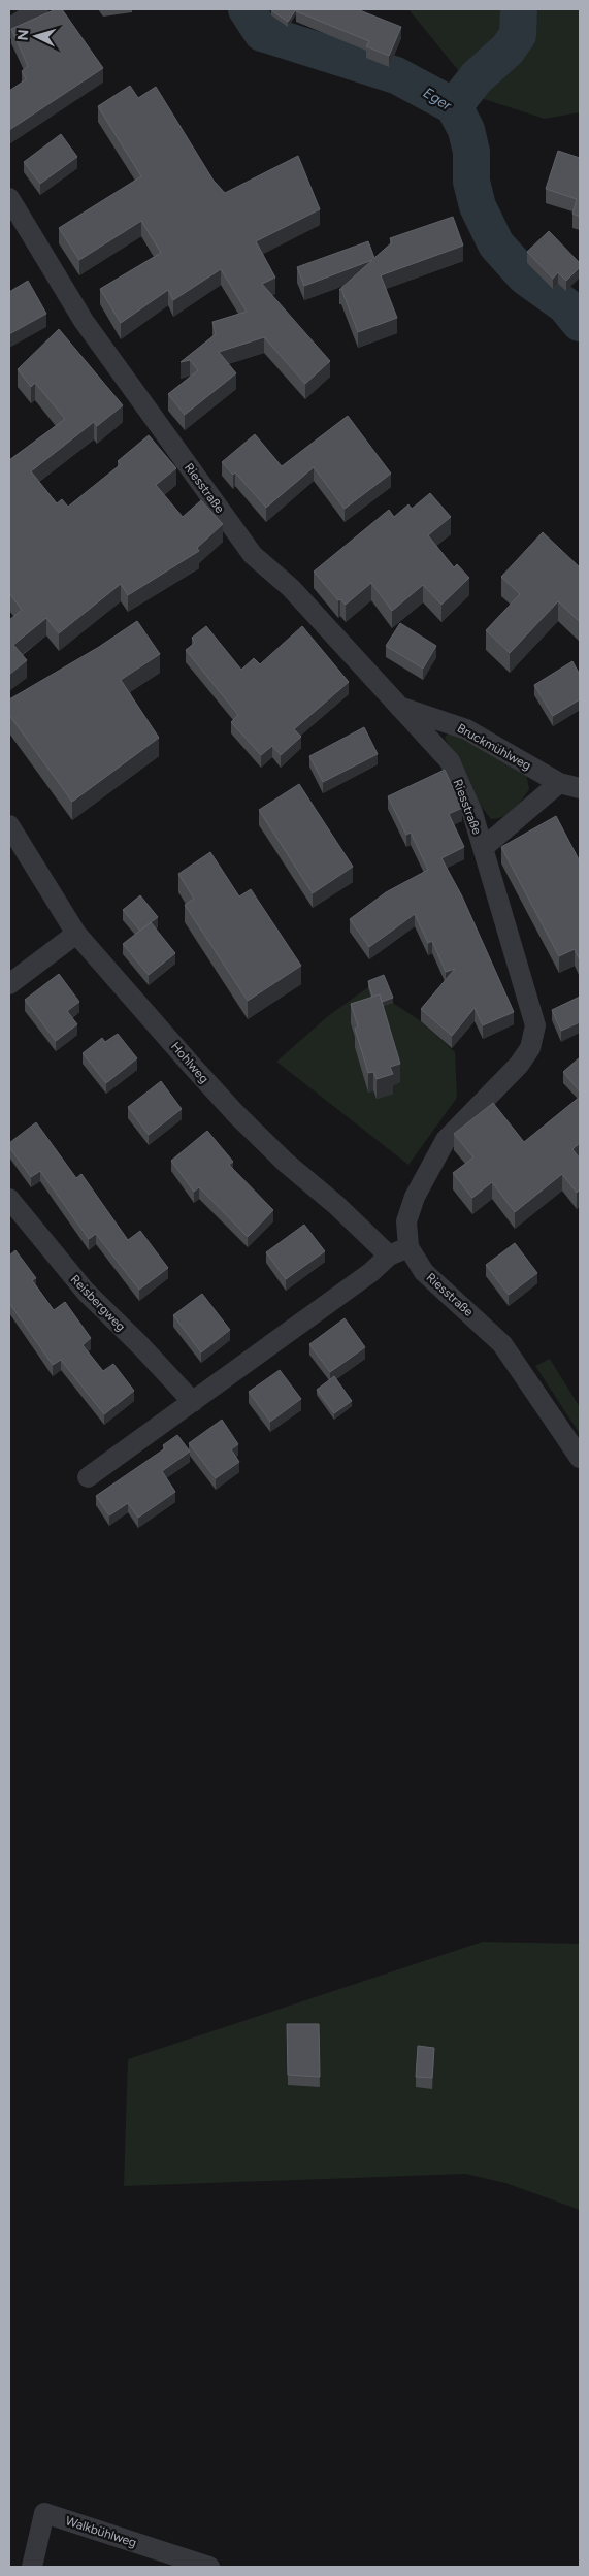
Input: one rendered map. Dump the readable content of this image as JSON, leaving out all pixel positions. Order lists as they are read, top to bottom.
{
  "streets": {
    "street": [
      "Riesstraße",
      "Bruckmühlweg",
      "Hohlweg",
      "Reisbergweg",
      "Walkbühlweg"
    ]
  },
  "crossings": [
    ["Riesstraße", "Bruckmühlweg"]
  ],
  "water": ["Eger"],
  "north": "left"
}
